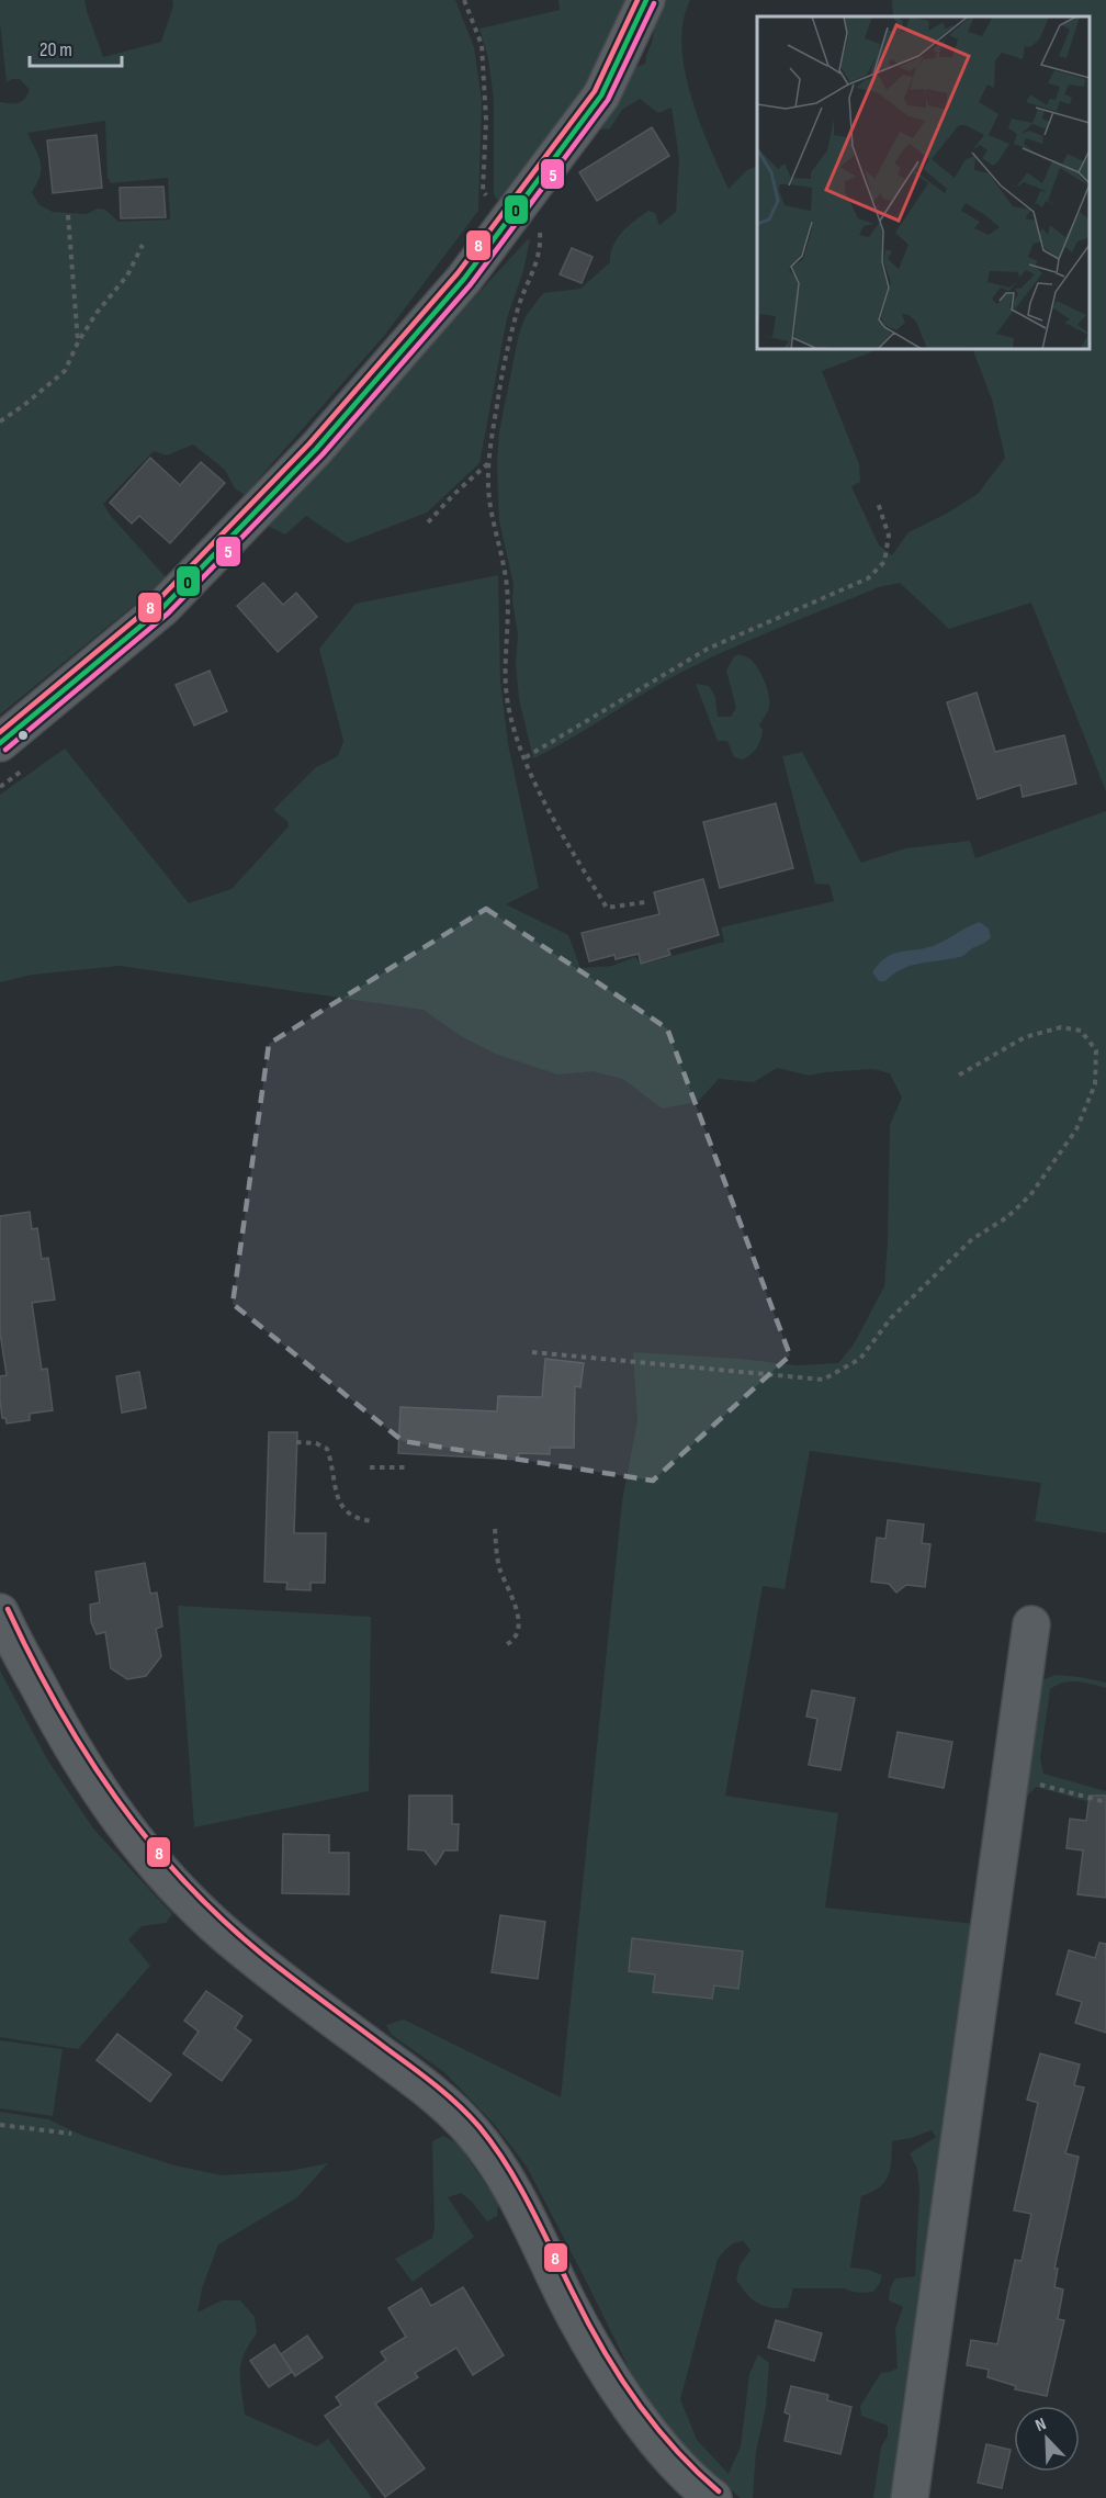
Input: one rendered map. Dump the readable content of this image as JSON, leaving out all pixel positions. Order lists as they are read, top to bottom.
{
  "lines": ["transit line 0", "transit line 8", "transit line 5"],
  "scale_bar": "20 m",
  "north": "top left"
}
